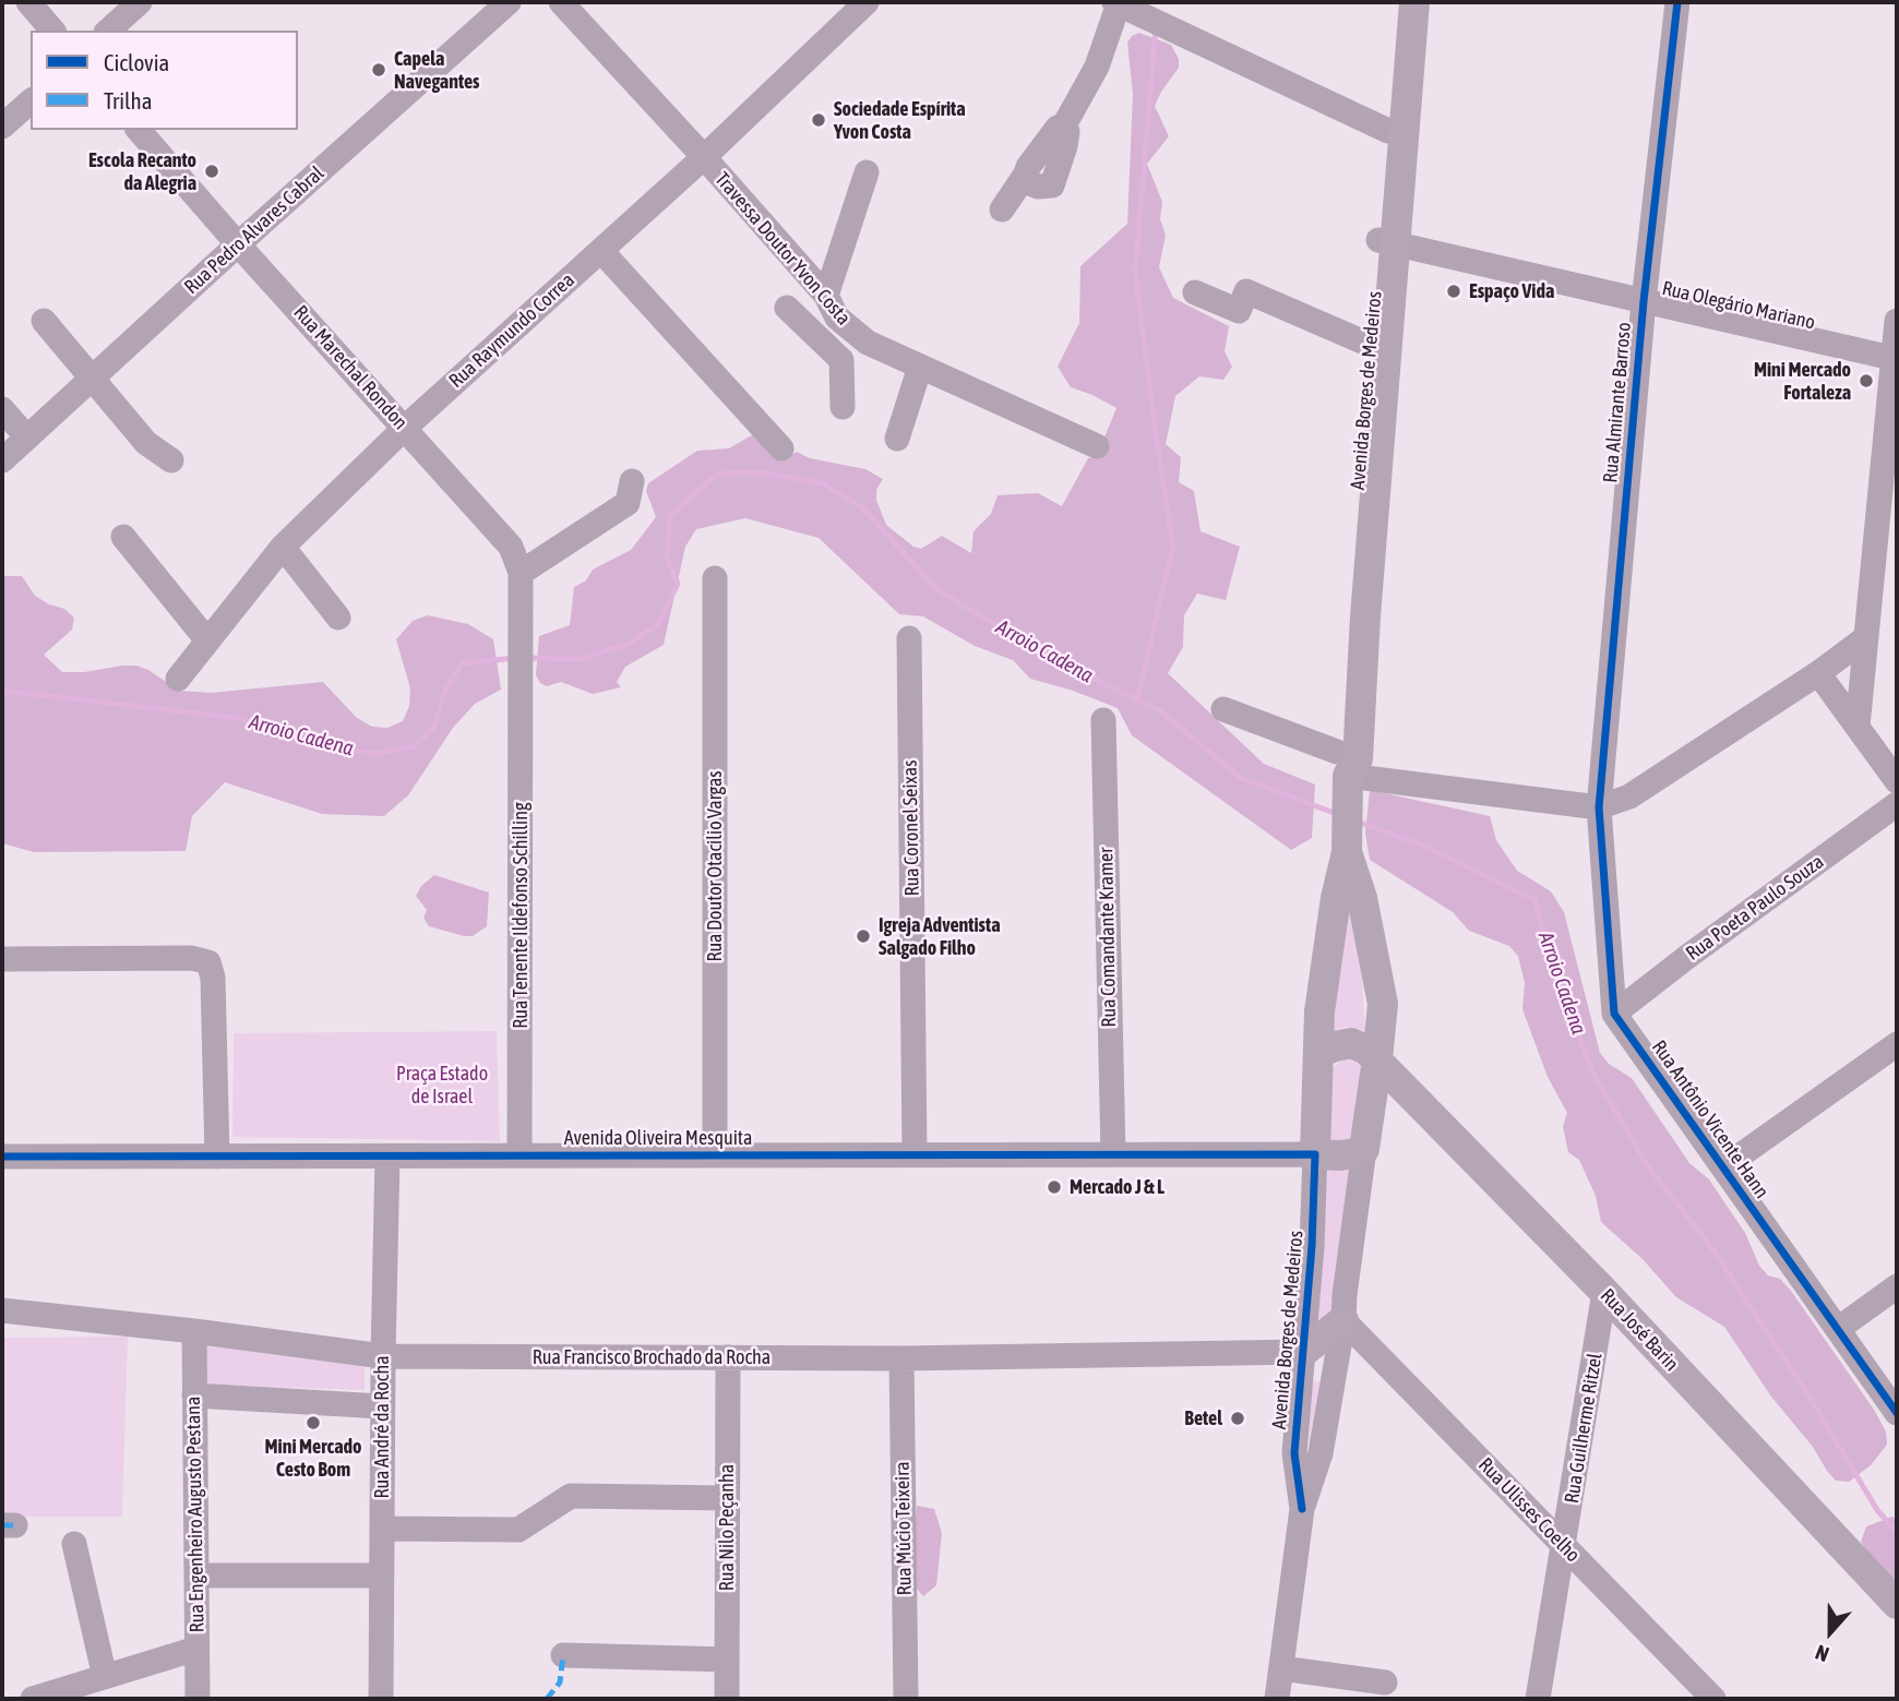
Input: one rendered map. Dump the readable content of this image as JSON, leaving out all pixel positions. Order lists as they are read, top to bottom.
{
  "streets": {
    "main road": ["Avenida Borges de Medeiros", "Rua José Barin"],
    "street": [
      "Rua Pedro Alvares Cabral",
      "Travessa Doutor Yvon Costa",
      "Rua Olegário Mariano",
      "Rua Raymundo Correa",
      "Rua Marechal Rondon",
      "Rua Almirante Barroso",
      "Rua Coronel Seixas",
      "Rua Doutor Otacilio Vargas",
      "Rua Poeta Paulo Souza",
      "Rua Tenente Ildefonso Schilling",
      "Rua Comandante Kramer",
      "Rua Antônio Vicente Hann",
      "Avenida Oliveira Mesquita",
      "Rua Francisco Brochado da Rocha",
      "Rua André da Rocha",
      "Rua Guilherme Ritzel",
      "Rua Ulisses Coelho",
      "Rua Engenheiro Augusto Pestana",
      "Rua Nilo Peçanha",
      "Rua Múcio Teixeira"
    ]
  },
  "crossings": [
    ["Rua Pedro Alvares Cabral", "Rua Marechal Rondon"],
    ["Travessa Doutor Yvon Costa", "Rua Raymundo Correa"],
    ["Rua Olegário Mariano", "Avenida Borges de Medeiros"],
    ["Rua Olegário Mariano", "Rua Almirante Barroso"],
    ["Rua Raymundo Correa", "Rua Marechal Rondon"],
    ["Rua Marechal Rondon", "Rua Tenente Ildefonso Schilling"],
    ["Avenida Borges de Medeiros", "Avenida Oliveira Mesquita"],
    ["Avenida Borges de Medeiros", "Rua José Barin"],
    ["Avenida Borges de Medeiros", "Rua Francisco Brochado da Rocha"],
    ["Avenida Borges de Medeiros", "Rua Ulisses Coelho"],
    ["Rua Coronel Seixas", "Avenida Oliveira Mesquita"],
    ["Rua Doutor Otacilio Vargas", "Avenida Oliveira Mesquita"],
    ["Rua Poeta Paulo Souza", "Rua Antônio Vicente Hann"],
    ["Rua Tenente Ildefonso Schilling", "Avenida Oliveira Mesquita"],
    ["Rua Comandante Kramer", "Avenida Oliveira Mesquita"],
    ["Avenida Oliveira Mesquita", "Rua André da Rocha"],
    ["Rua José Barin", "Rua Guilherme Ritzel"],
    ["Rua Francisco Brochado da Rocha", "Rua André da Rocha"],
    ["Rua Francisco Brochado da Rocha", "Rua Engenheiro Augusto Pestana"],
    ["Rua Francisco Brochado da Rocha", "Rua Nilo Peçanha"],
    ["Rua Francisco Brochado da Rocha", "Rua Múcio Teixeira"],
    ["Rua Guilherme Ritzel", "Rua Ulisses Coelho"]
  ],
  "water": ["Arroio Cadena"],
  "parks": ["Praça Estado de Israel"],
  "places": [
    "Capela Navegantes",
    "Sociedade Espírita Yvon Costa",
    "Escola Recanto da Alegria",
    "Espaço Vida",
    "Mini Mercado Fortaleza",
    "Igreja Adventista Salgado Filho",
    "Mercado J & L",
    "Betel",
    "Mini Mercado Cesto Bom"
  ],
  "legend": ["Ciclovia", "Trilha"],
  "north": "bottom"
}
